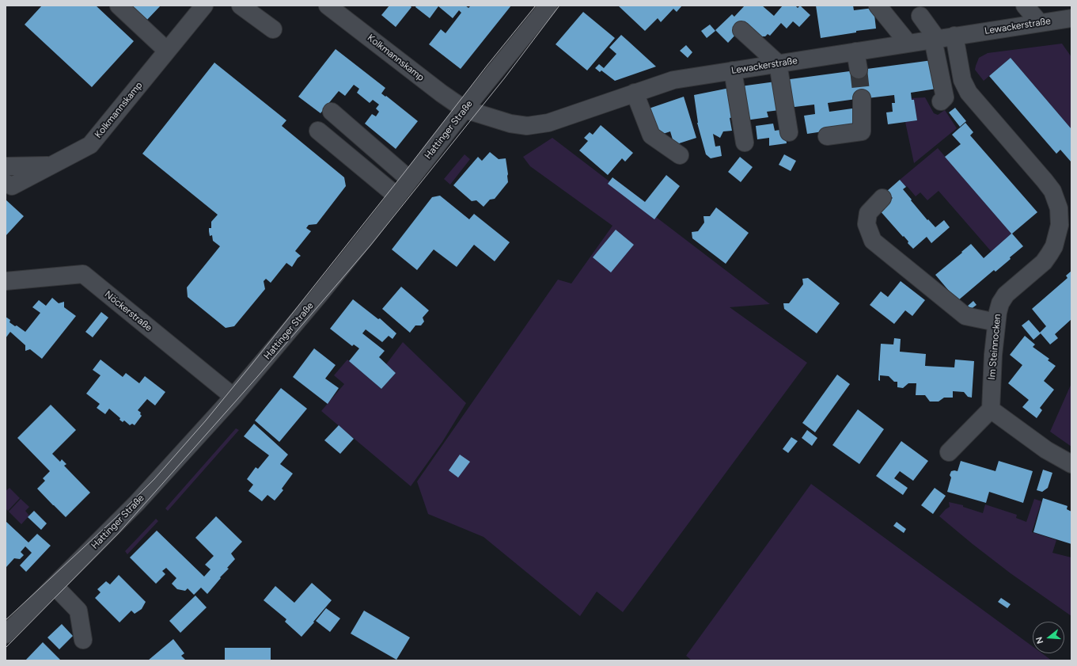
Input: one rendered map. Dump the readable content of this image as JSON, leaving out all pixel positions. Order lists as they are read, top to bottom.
{
  "streets": {
    "street": [
      "Lewackerstraße",
      "Kolkmannskamp",
      "Hattinger Straße",
      "Nöckerstraße",
      "Im Steinnocken"
    ]
  },
  "crossings": [
    ["Lewackerstraße", "Kolkmannskamp"],
    ["Lewackerstraße", "Hattinger Straße"],
    ["Lewackerstraße", "Im Steinnocken"],
    ["Kolkmannskamp", "Hattinger Straße"],
    ["Hattinger Straße", "Nöckerstraße"]
  ],
  "north": "left"
}
